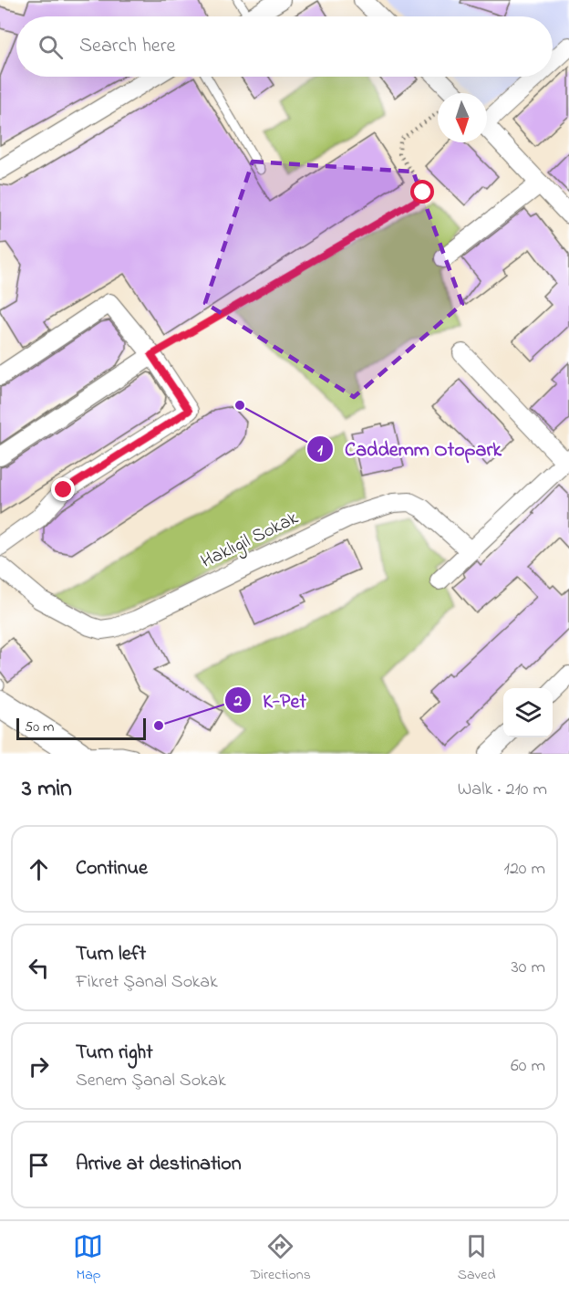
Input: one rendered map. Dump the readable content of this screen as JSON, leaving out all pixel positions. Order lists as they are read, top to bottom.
{
  "streets": {
    "street": ["Haklıgil Sokak"]
  },
  "places": ["Caddemm Otopark", "K-Pet"],
  "scale_bar": "50 m",
  "north": "bottom",
  "page": {
    "search": "Search here",
    "scale": "50 m",
    "heading": ["3 min", "Walk · 210 m"],
    "list": [
      ["Continue", "120 m"],
      ["Turn left", "Fikret Şanal Sokak", "30 m"],
      ["Turn right", "Senem Şanal Sokak", "60 m"],
      "Arrive at destination"
    ],
    "nav": ["Map", "Directions", "Saved"]
  }
}
